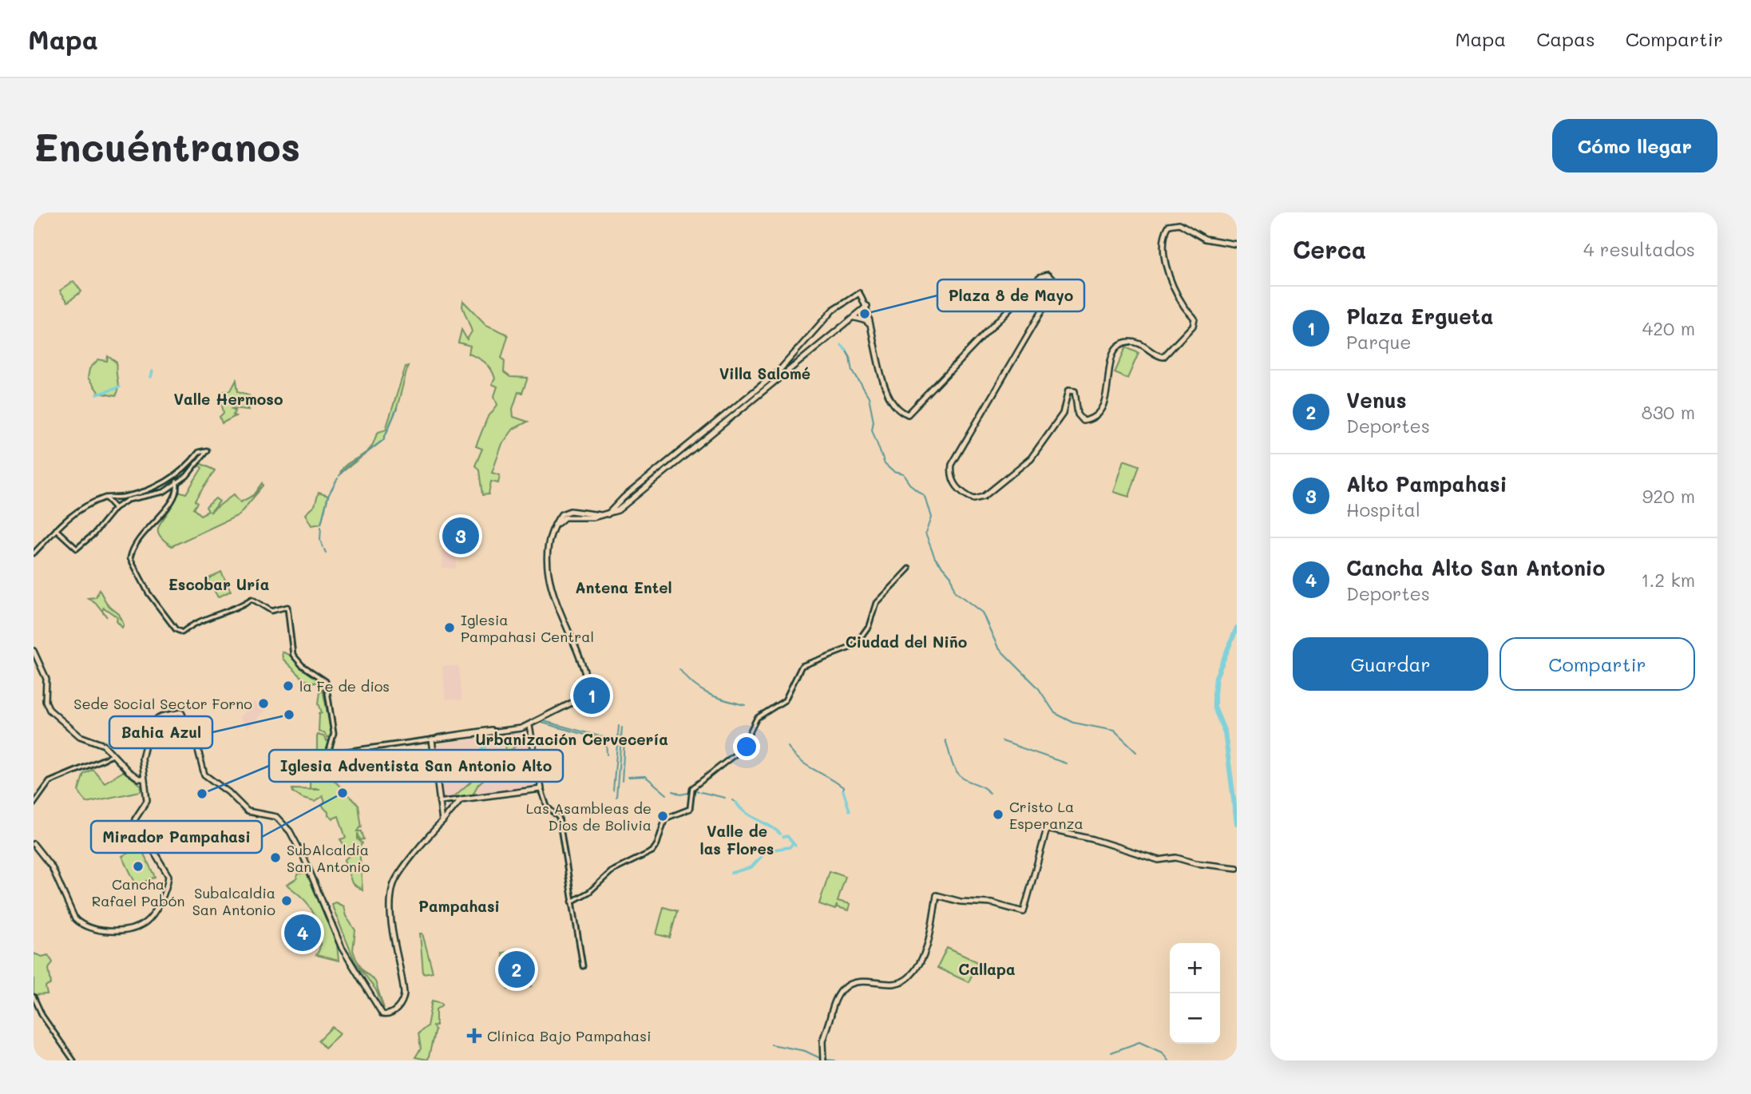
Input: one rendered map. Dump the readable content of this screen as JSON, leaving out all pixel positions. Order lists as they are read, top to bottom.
{
  "districts": [
    "Villa Salomé",
    "Valle Hermoso",
    "Escobar Uría",
    "Antena Entel",
    "Ciudad del Niño",
    "Urbanización Cervecería",
    "Valle de las Flores",
    "Pampahasi",
    "Callapa"
  ],
  "places": {
    "other": [
      "Plaza 8 de Mayo",
      "Iglesia Pampahasi Central",
      "la Fe de dios",
      "Sede Social Sector Forno",
      "Bahia Azul",
      "Mirador Pampahasi",
      "Iglesia Adventista San Antonio Alto",
      "Cristo La Esperanza",
      "Las Asambleas de Dios de Bolivia",
      "SubAlcaldía San Antonio",
      "Cancha Rafael Pabón",
      "Subalcaldia San Antonio"
    ],
    "health": ["Clínica Bajo Pampahasi"]
  },
  "page": {
    "header": "Mapa",
    "nav": ["Mapa", "Capas", "Compartir"],
    "buttons": [
      "Cómo llegar",
      ["Guardar", "Compartir"]
    ],
    "title": "Encuéntranos",
    "heading": ["Cerca", "4 resultados"],
    "list": [
      {
        "mark": "1",
        "name": "Plaza Ergueta",
        "note": "Parque",
        "value": "420 m"
      },
      {
        "mark": "2",
        "name": "Venus",
        "note": "Deportes",
        "value": "830 m"
      },
      {
        "mark": "3",
        "name": "Alto Pampahasi",
        "note": "Hospital",
        "value": "920 m"
      },
      {
        "mark": "4",
        "name": "Cancha Alto San Antonio",
        "note": "Deportes",
        "value": "1.2 km"
      }
    ],
    "pins": [
      "3",
      "1",
      "4",
      "2"
    ],
    "map_buttons": ["+", "−"]
  }
}
